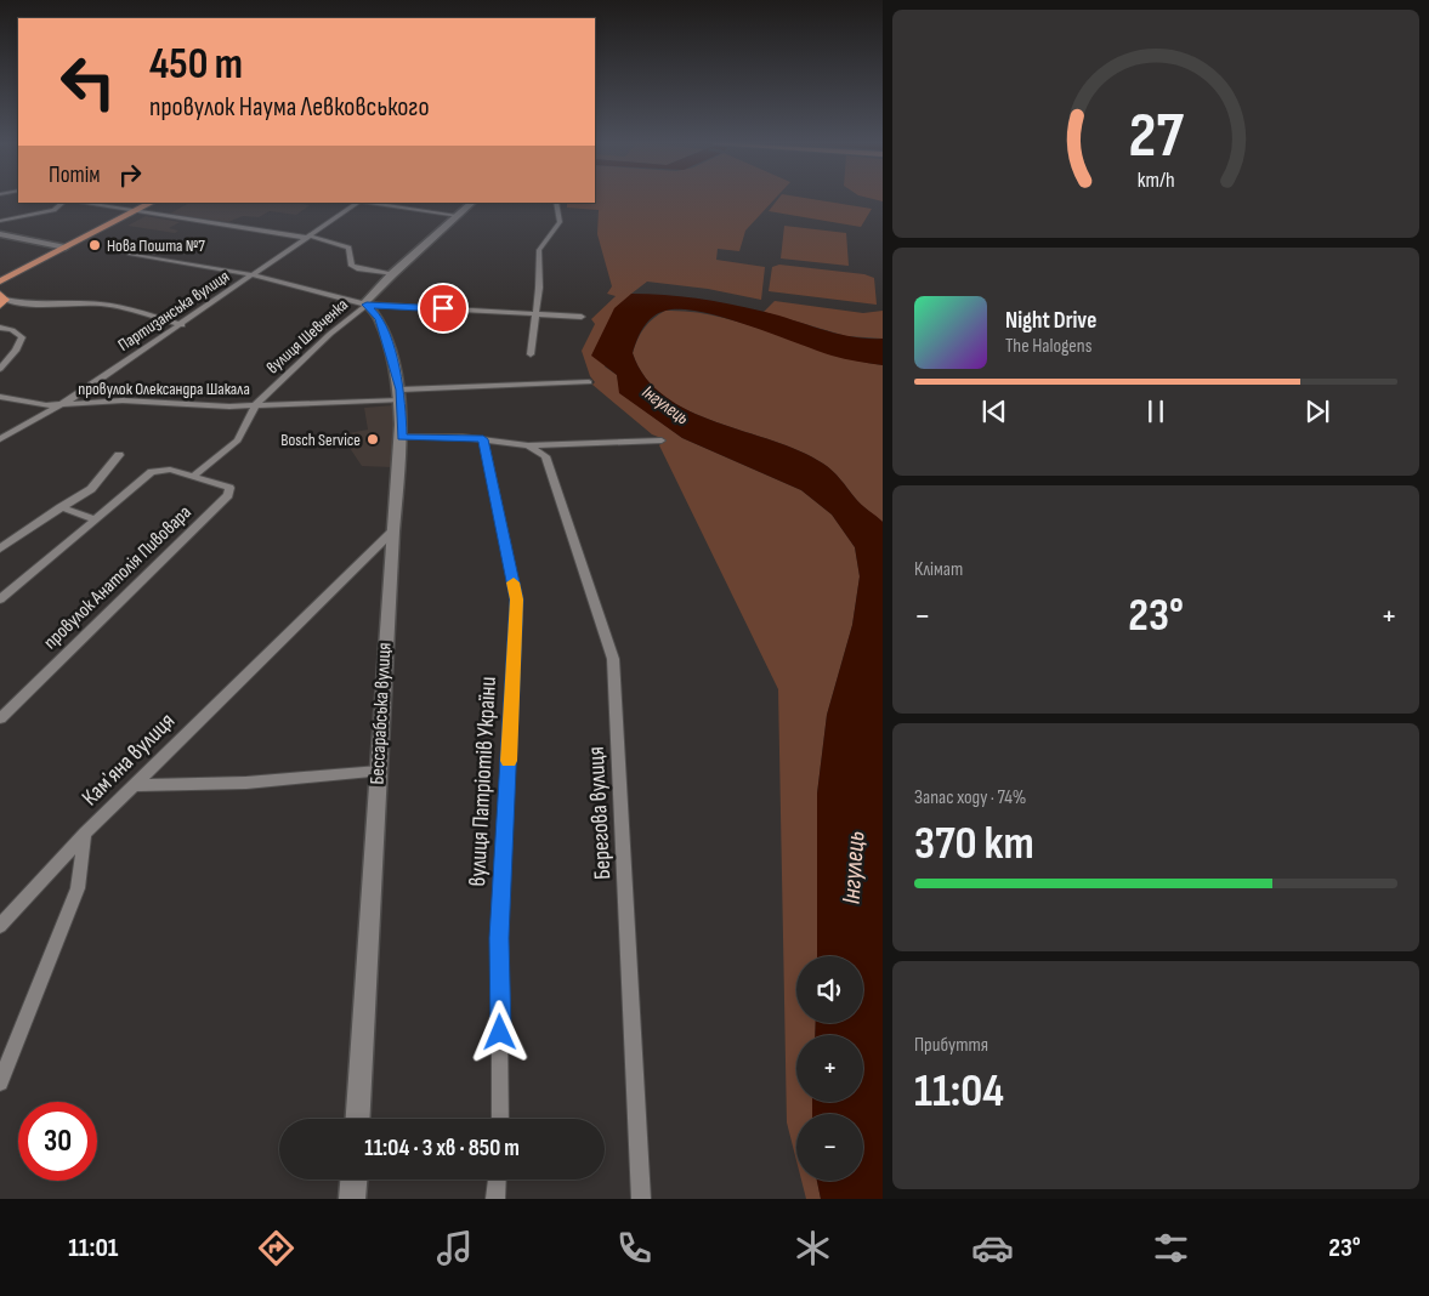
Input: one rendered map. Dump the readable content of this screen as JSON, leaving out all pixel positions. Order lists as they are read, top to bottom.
{
  "streets": {
    "main road": ["вулиця Шевченка", "Бессарабська вулиця"],
    "street": [
      "Партизанська вулиця",
      "провулок Олександра Шакала",
      "провулок Анатолія Пивовара",
      "Камʼяна вулиця",
      "вулиця Патріотів України",
      "Берегова вулиця"
    ]
  },
  "crossings": [
    ["Партизанська вулиця", "провулок Олександра Шакала"],
    ["вулиця Шевченка", "провулок Олександра Шакала"],
    ["вулиця Шевченка", "провулок Анатолія Пивовара"],
    ["вулиця Шевченка", "Бессарабська вулиця"],
    ["провулок Олександра Шакала", "Бессарабська вулиця"],
    ["Бессарабська вулиця", "Камʼяна вулиця"]
  ],
  "water": ["Інгулець"],
  "places": ["Нова Пошта №7", "Bosch Service"],
  "page": {
    "turn": ["450 m", "провулок Наума Левковського"],
    "then": "Потім",
    "song": ["Night Drive", "The Halogens"],
    "tile": [
      "Клімат",
      ["Запас ходу · 74%", "370 km"],
      ["Прибуття", "11:04"]
    ],
    "heat": ["−", "23°", "+"],
    "map_buttons": ["+", "−"],
    "limit": "30",
    "trip": "11:04 · 3 хв · 850 m",
    "tabs": ["11:01", "23°"],
    "gauge": ["27", "km/h"]
  }
}
